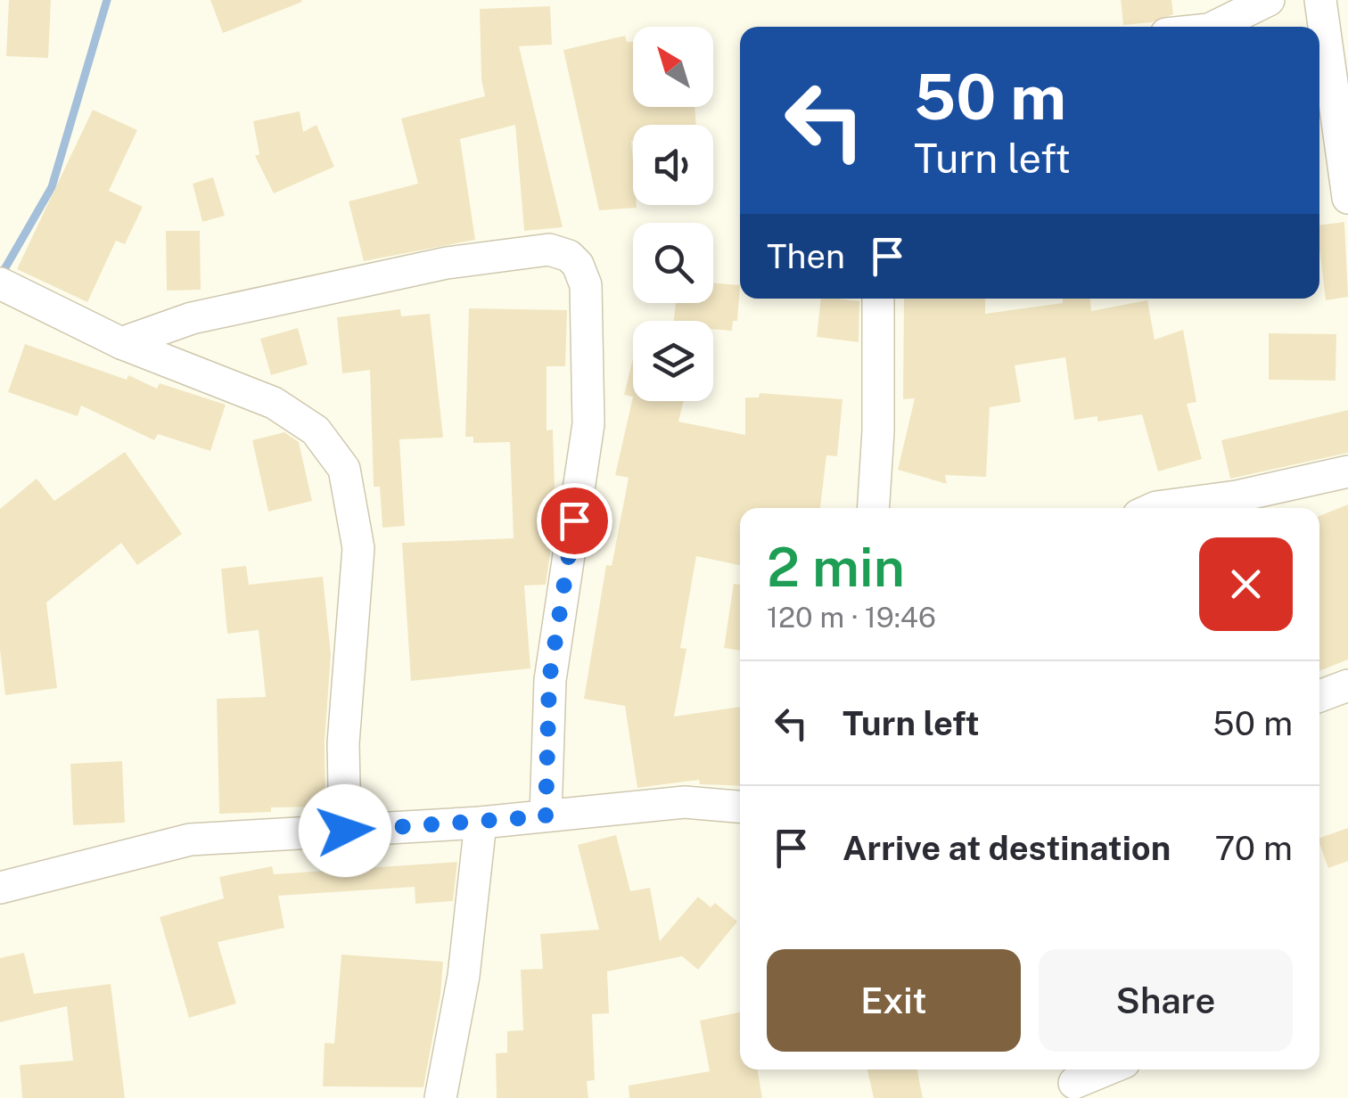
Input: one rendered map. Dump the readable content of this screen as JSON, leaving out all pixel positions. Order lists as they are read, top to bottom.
{
  "north": "top left",
  "page": {
    "turn": ["50 m", "Turn left"],
    "then": "Then",
    "heading": ["2 min", "120 m · 19:46"],
    "list": [
      {
        "name": "Turn left",
        "value": "50 m"
      },
      {
        "name": "Arrive at destination",
        "value": "70 m"
      }
    ],
    "buttons": ["Exit", "Share"]
  }
}
